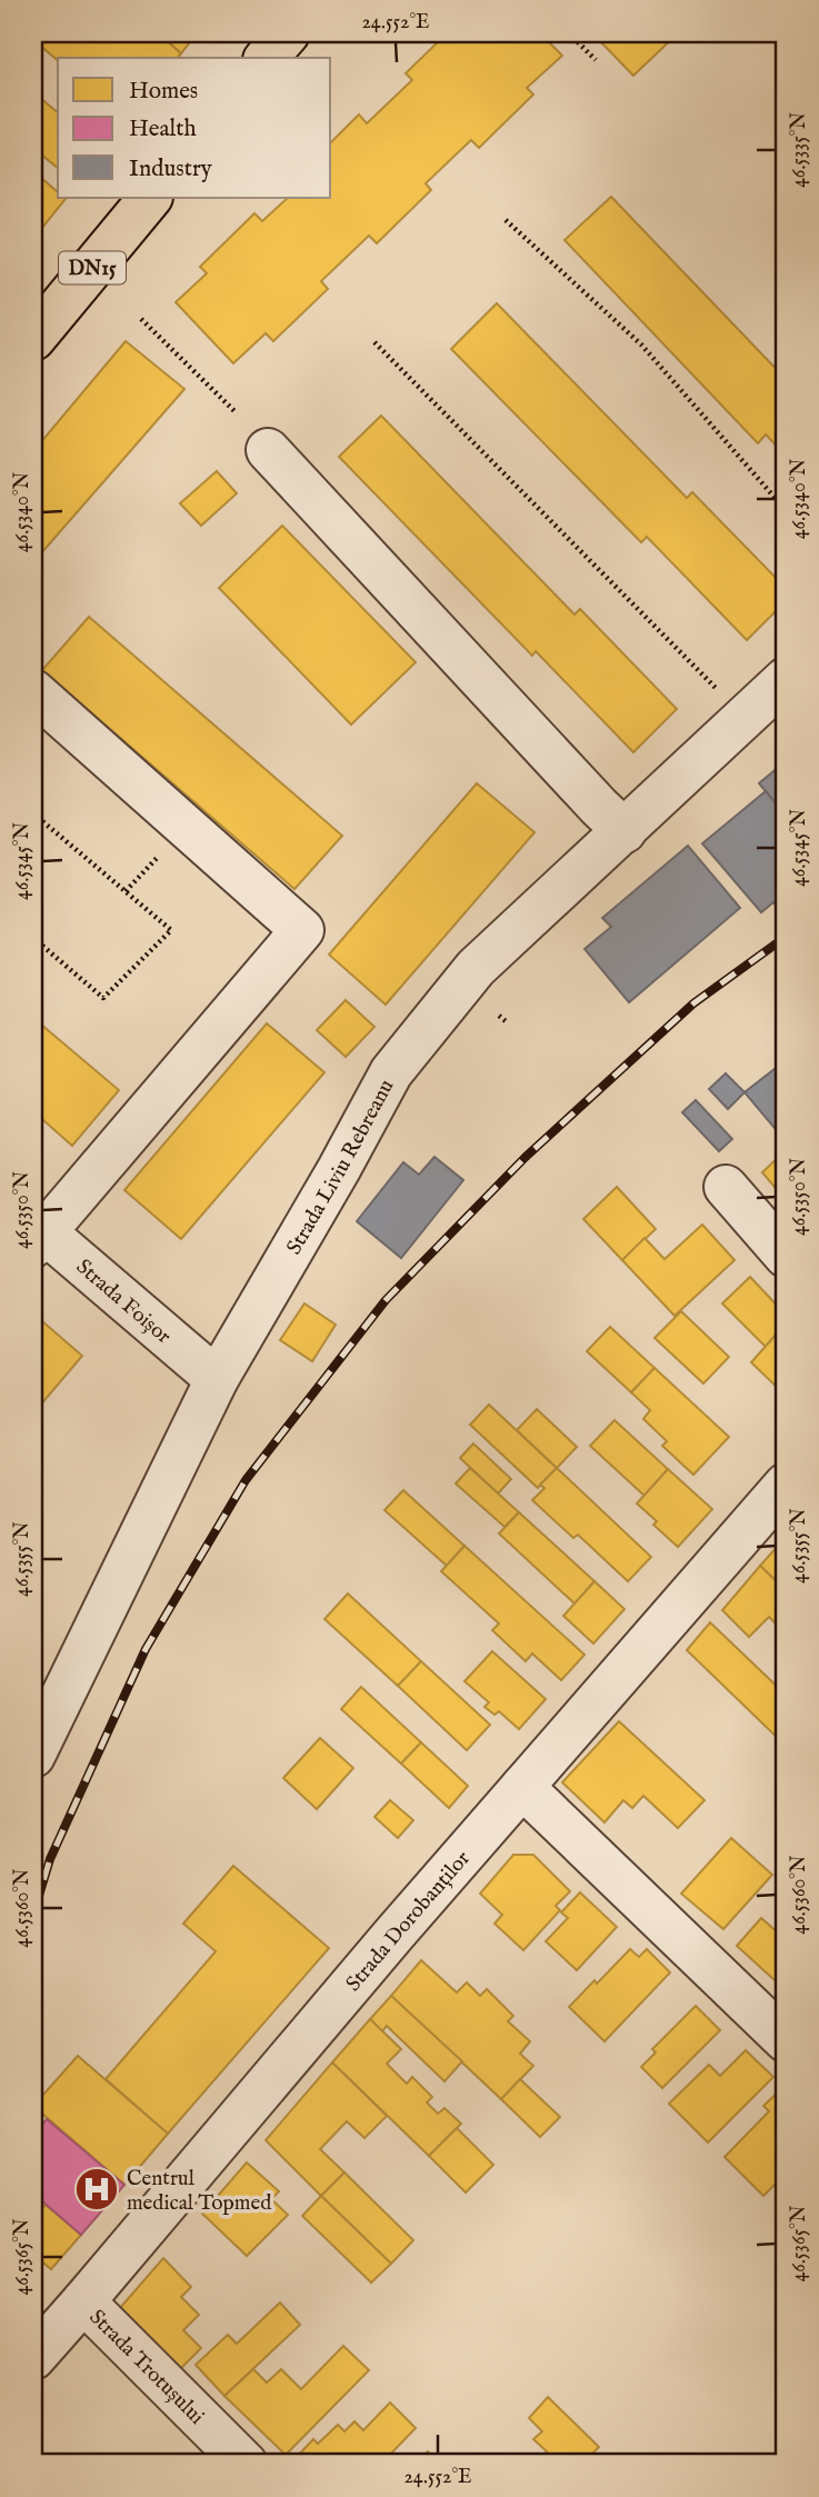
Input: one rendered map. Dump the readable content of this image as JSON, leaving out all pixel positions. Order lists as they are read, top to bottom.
{
  "streets": {
    "main road": ["DN15"],
    "street": [
      "Strada Liviu Rebreanu",
      "Strada Foișor",
      "Strada Dorobanților",
      "Strada Trotușului"
    ]
  },
  "crossings": [
    ["Strada Liviu Rebreanu", "Strada Foișor"],
    ["Strada Dorobanților", "Strada Trotușului"]
  ],
  "places": {
    "hospital": ["Centrul medical Topmed"]
  },
  "legend": ["Homes", "Health", "Industry"],
  "coordinates": [
    "24.552°E",
    "46.5335°N",
    "46.5340°N",
    "46.5345°N",
    "46.5350°N",
    "46.5355°N",
    "46.5360°N",
    "46.5365°N"
  ]
}
